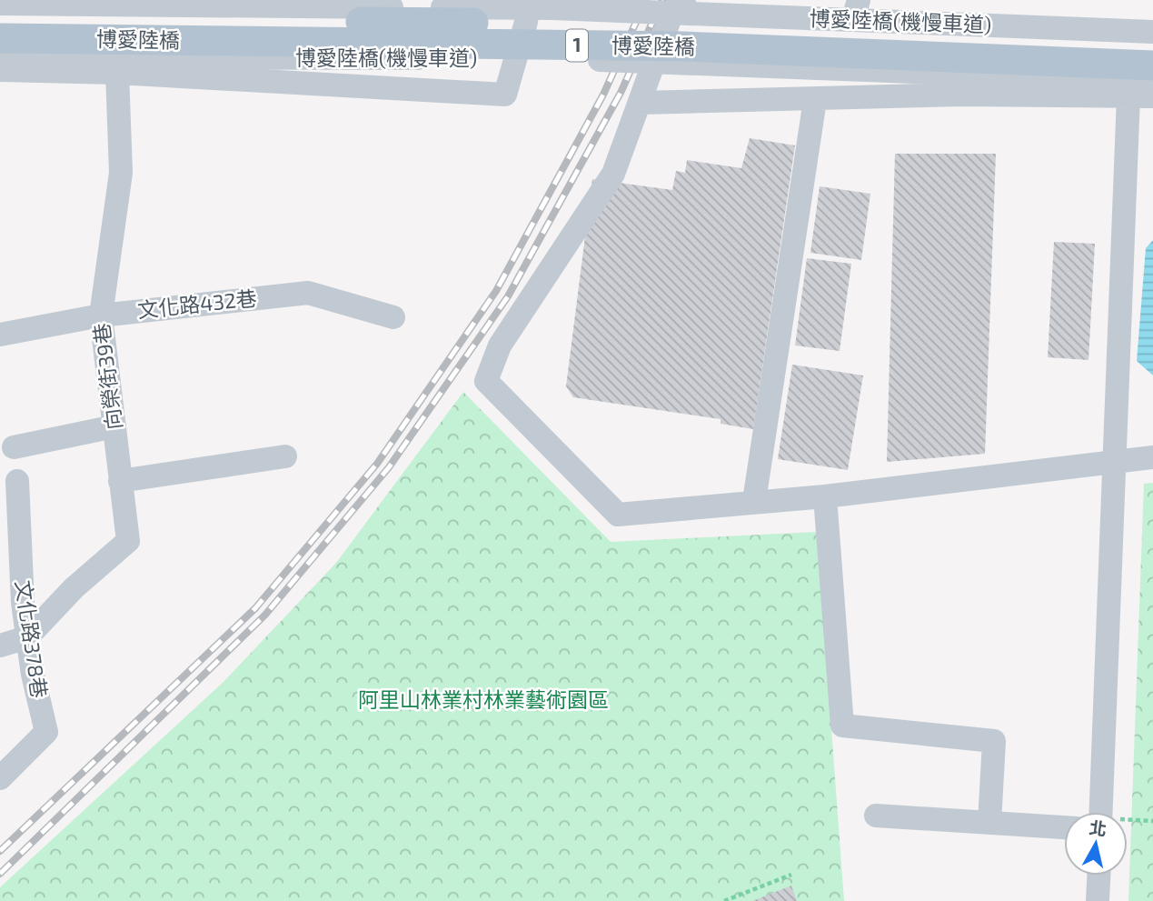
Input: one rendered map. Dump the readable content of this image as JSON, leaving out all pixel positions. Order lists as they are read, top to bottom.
{
  "streets": {
    "main road": ["博愛陸橋", "1"],
    "street": [
      "博愛陸橋(機慢車道)",
      "文化路432巷",
      "向榮街39巷",
      "文化路378巷"
    ]
  },
  "crossings": [
    ["文化路432巷", "向榮街39巷"],
    ["向榮街39巷", "文化路378巷"]
  ],
  "parks": ["阿里山林業村林業藝術園區"],
  "north": "top"
}
